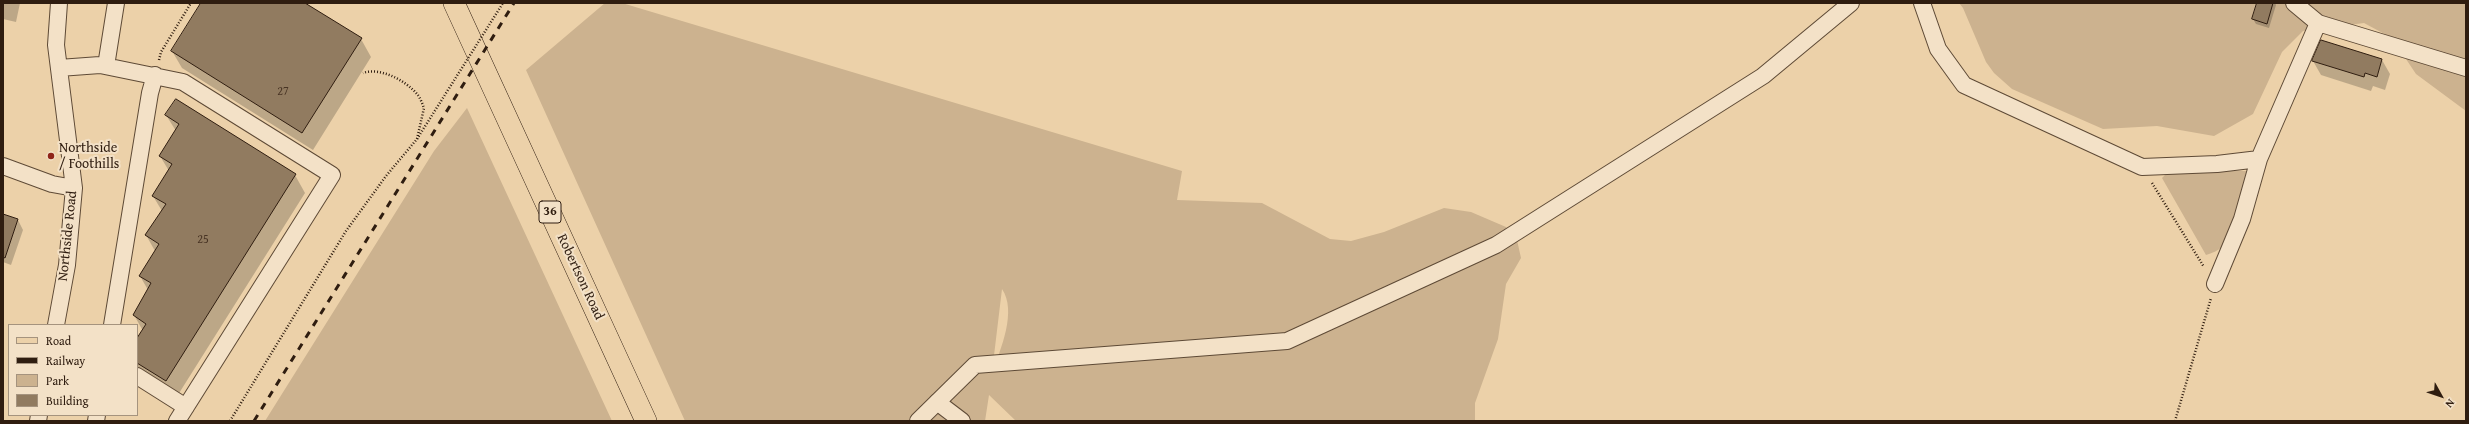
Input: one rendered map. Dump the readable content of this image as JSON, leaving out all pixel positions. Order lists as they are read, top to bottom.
{
  "streets": {
    "main road": ["36", "Robertson Road"],
    "street": ["Northside Road"]
  },
  "places": ["Northside / Foothills"],
  "house_numbers": ["27", "25"],
  "legend": [
    "Road",
    "Railway",
    "Park",
    "Building"
  ],
  "north": "bottom right"
}
